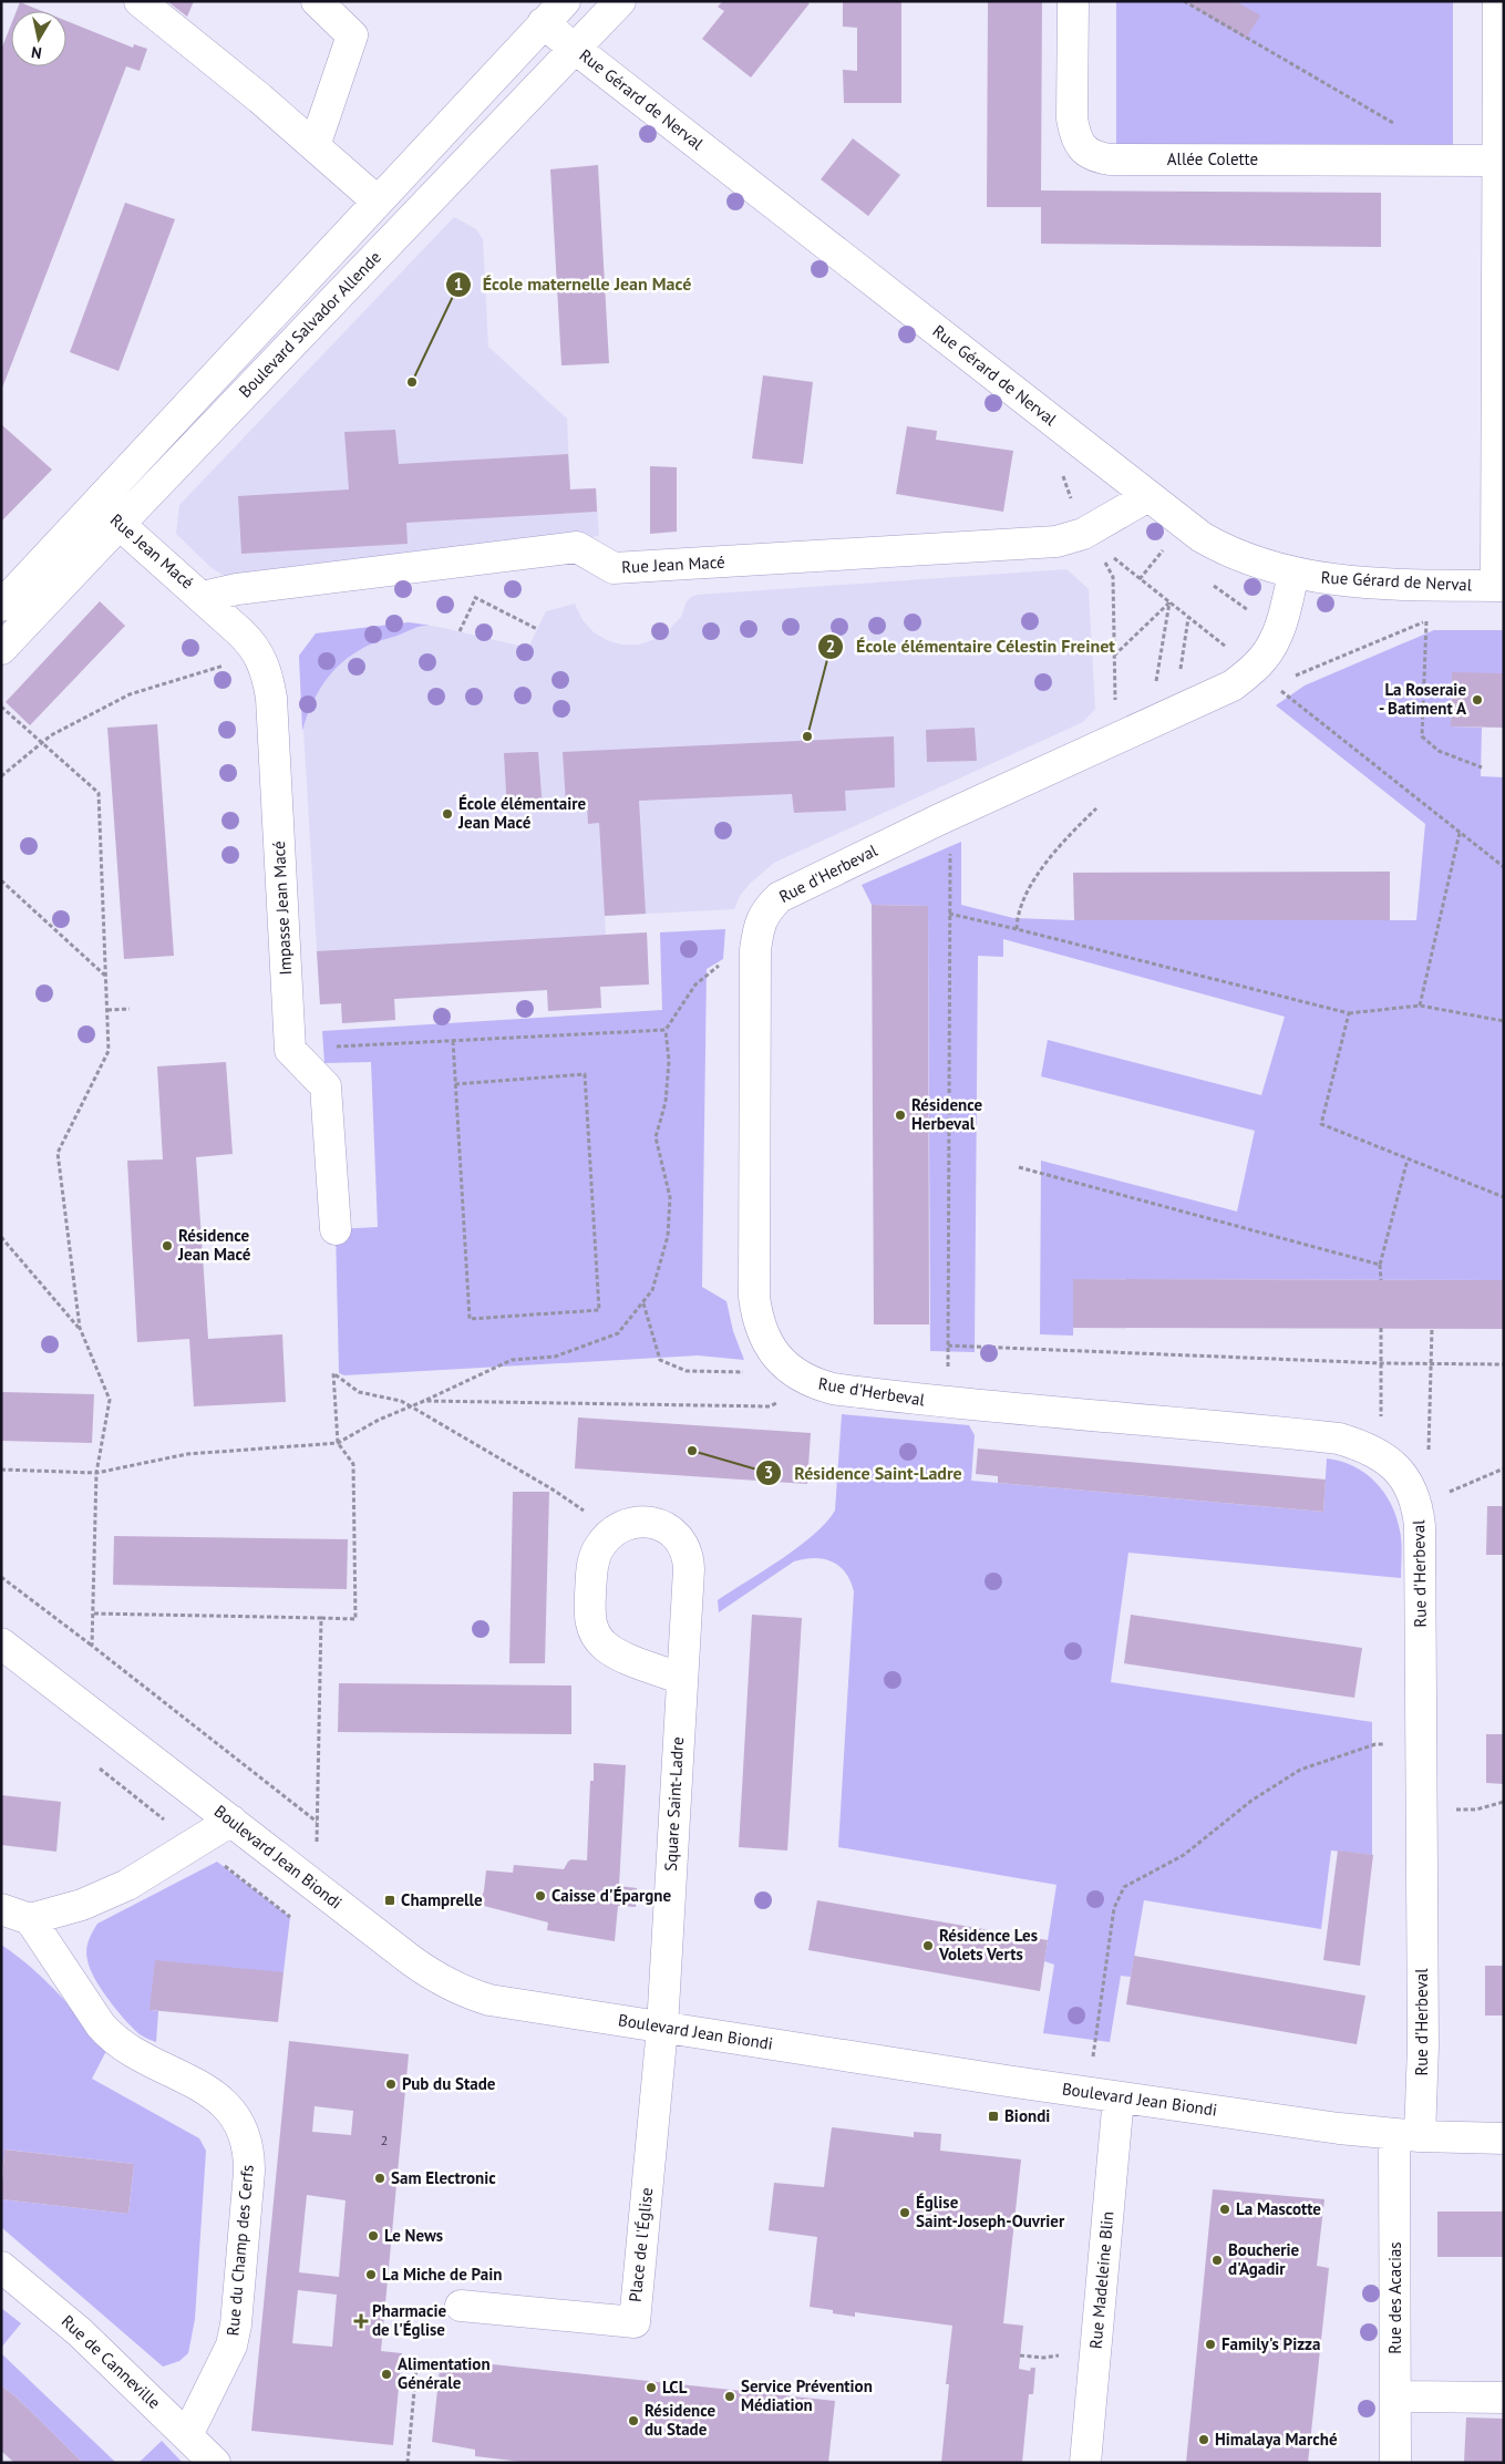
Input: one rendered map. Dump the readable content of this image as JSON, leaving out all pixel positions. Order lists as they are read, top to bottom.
{
  "streets": {
    "street": [
      "Rue Gérard de Nerval",
      "Allée Colette",
      "Boulevard Salvador Allende",
      "Rue Jean Macé",
      "Rue d'Herbeval",
      "Impasse Jean Macé",
      "Square Saint-Ladre",
      "Boulevard Jean Biondi",
      "Place de l'Église",
      "Rue du Champ des Cerfs",
      "Rue Madeleine Blin",
      "Rue des Acacias",
      "Rue de Canneville"
    ]
  },
  "crossings": [
    ["Rue Gérard de Nerval", "Boulevard Salvador Allende"],
    ["Rue Gérard de Nerval", "Rue Jean Macé"],
    ["Rue Gérard de Nerval", "Rue d'Herbeval"],
    ["Boulevard Salvador Allende", "Rue Jean Macé"],
    ["Rue Jean Macé", "Impasse Jean Macé"],
    ["Rue d'Herbeval", "Boulevard Jean Biondi"],
    ["Rue d'Herbeval", "Rue des Acacias"],
    ["Square Saint-Ladre", "Boulevard Jean Biondi"],
    ["Square Saint-Ladre", "Place de l'Église"],
    ["Boulevard Jean Biondi", "Place de l'Église"],
    ["Boulevard Jean Biondi", "Rue Madeleine Blin"],
    ["Boulevard Jean Biondi", "Rue des Acacias"],
    ["Rue du Champ des Cerfs", "Rue de Canneville"]
  ],
  "places": {
    "other": [
      "École maternelle Jean Macé",
      "La Roseraie - Batiment A",
      "École élémentaire Célestin Freinet",
      "École élémentaire Jean Macé",
      "Résidence Herbeval",
      "Résidence Jean Macé",
      "Résidence Saint-Ladre",
      "Caisse d'Épargne",
      "Résidence Les Volets Verts",
      "Pub du Stade",
      "Sam Electronic",
      "La Mascotte",
      "Église Saint-Joseph-Ouvrier",
      "Le News",
      "Boucherie d'Agadir",
      "La Miche de Pain",
      "Family's Pizza",
      "Alimentation Générale",
      "LCL",
      "Service Prévention Médiation",
      "Résidence du Stade",
      "Himalaya Marché"
    ],
    "transit": ["Champrelle", "Biondi"],
    "health": ["Pharmacie de l'Église"]
  },
  "house_numbers": ["2"],
  "north": "bottom"
}
